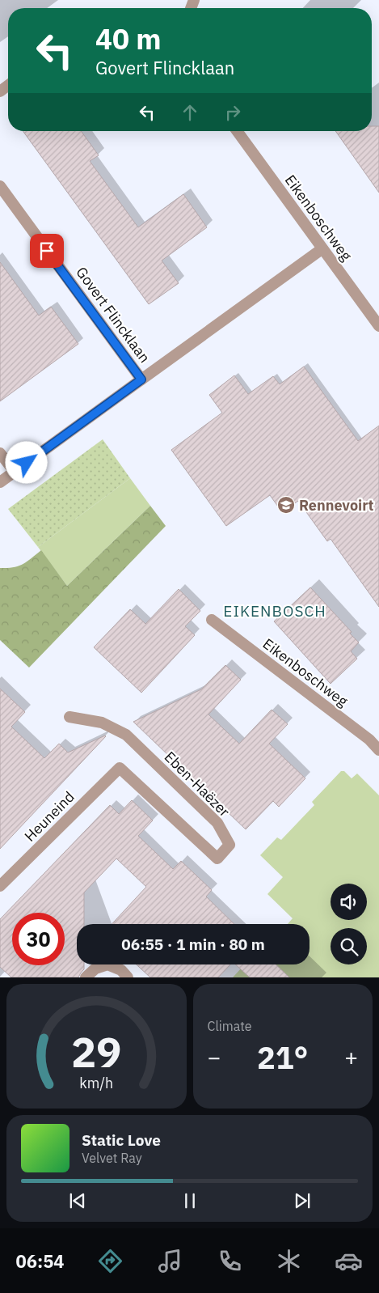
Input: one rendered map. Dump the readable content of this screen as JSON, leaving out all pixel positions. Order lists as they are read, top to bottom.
{
  "streets": {
    "street": [
      "Eikenboschweg",
      "Govert Flincklaan",
      "Eben-Haëzer",
      "Heuneind"
    ]
  },
  "crossings": [
    ["Eikenboschweg", "Govert Flincklaan"],
    ["Eben-Haëzer", "Heuneind"]
  ],
  "districts": ["EIKENBOSCH"],
  "places": {
    "school or university": ["Rennevoirt"]
  },
  "page": {
    "turn": ["40 m", "Govert Flincklaan"],
    "limit": "30",
    "trip": "06:55 · 1 min · 80 m",
    "tile": "Climate",
    "heat": ["−", "21°", "+"],
    "song": ["Static Love", "Velvet Ray"],
    "tabs": "06:54",
    "gauge": ["29", "km/h"]
  }
}
